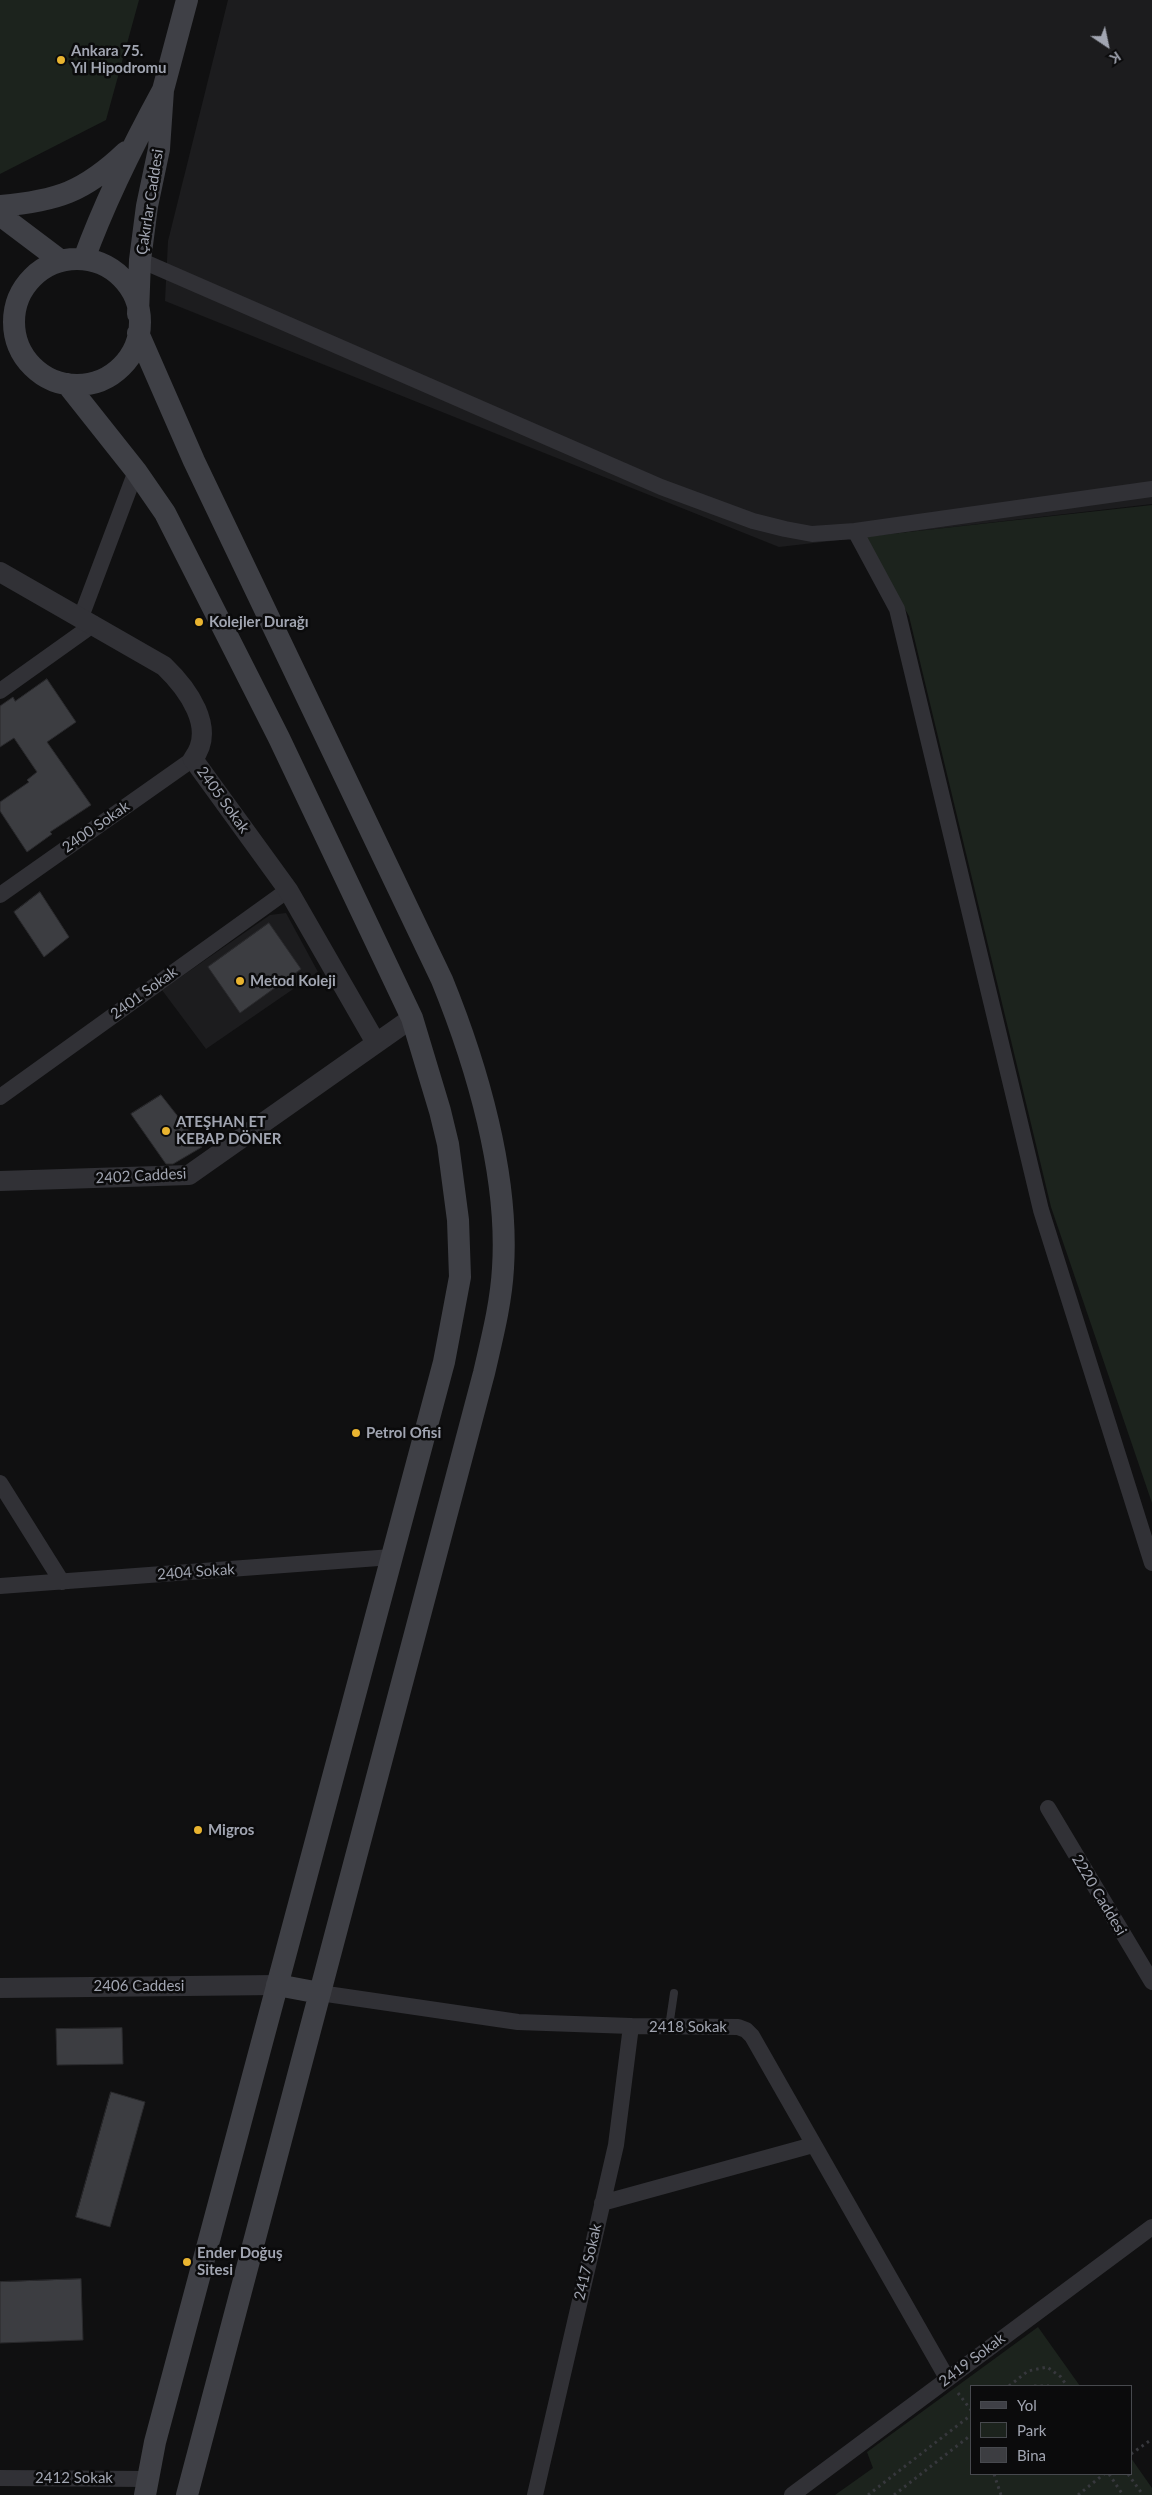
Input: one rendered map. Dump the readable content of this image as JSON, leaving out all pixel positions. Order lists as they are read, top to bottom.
{
  "streets": {
    "main road": ["Çakırlar Caddesi"],
    "street": [
      "2405 Sokak",
      "2400 Sokak",
      "2401 Sokak",
      "2402 Caddesi",
      "2404 Sokak",
      "2220 Caddesi",
      "2406 Caddesi",
      "2418 Sokak",
      "2417 Sokak",
      "2419 Sokak",
      "2412 Sokak"
    ]
  },
  "crossings": [
    ["2405 Sokak", "2400 Sokak"],
    ["2405 Sokak", "2401 Sokak"],
    ["2405 Sokak", "2402 Caddesi"],
    ["2418 Sokak", "2417 Sokak"],
    ["2418 Sokak", "2419 Sokak"]
  ],
  "places": [
    "Ankara 75. Yıl Hipodromu",
    "Kolejler Durağı",
    "Metod Koleji",
    "ATEŞHAN ET KEBAP DÖNER",
    "Petrol Ofisi",
    "Migros",
    "Ender Doğuş Sitesi"
  ],
  "legend": ["Yol", "Park", "Bina"],
  "north": "bottom right"
}
